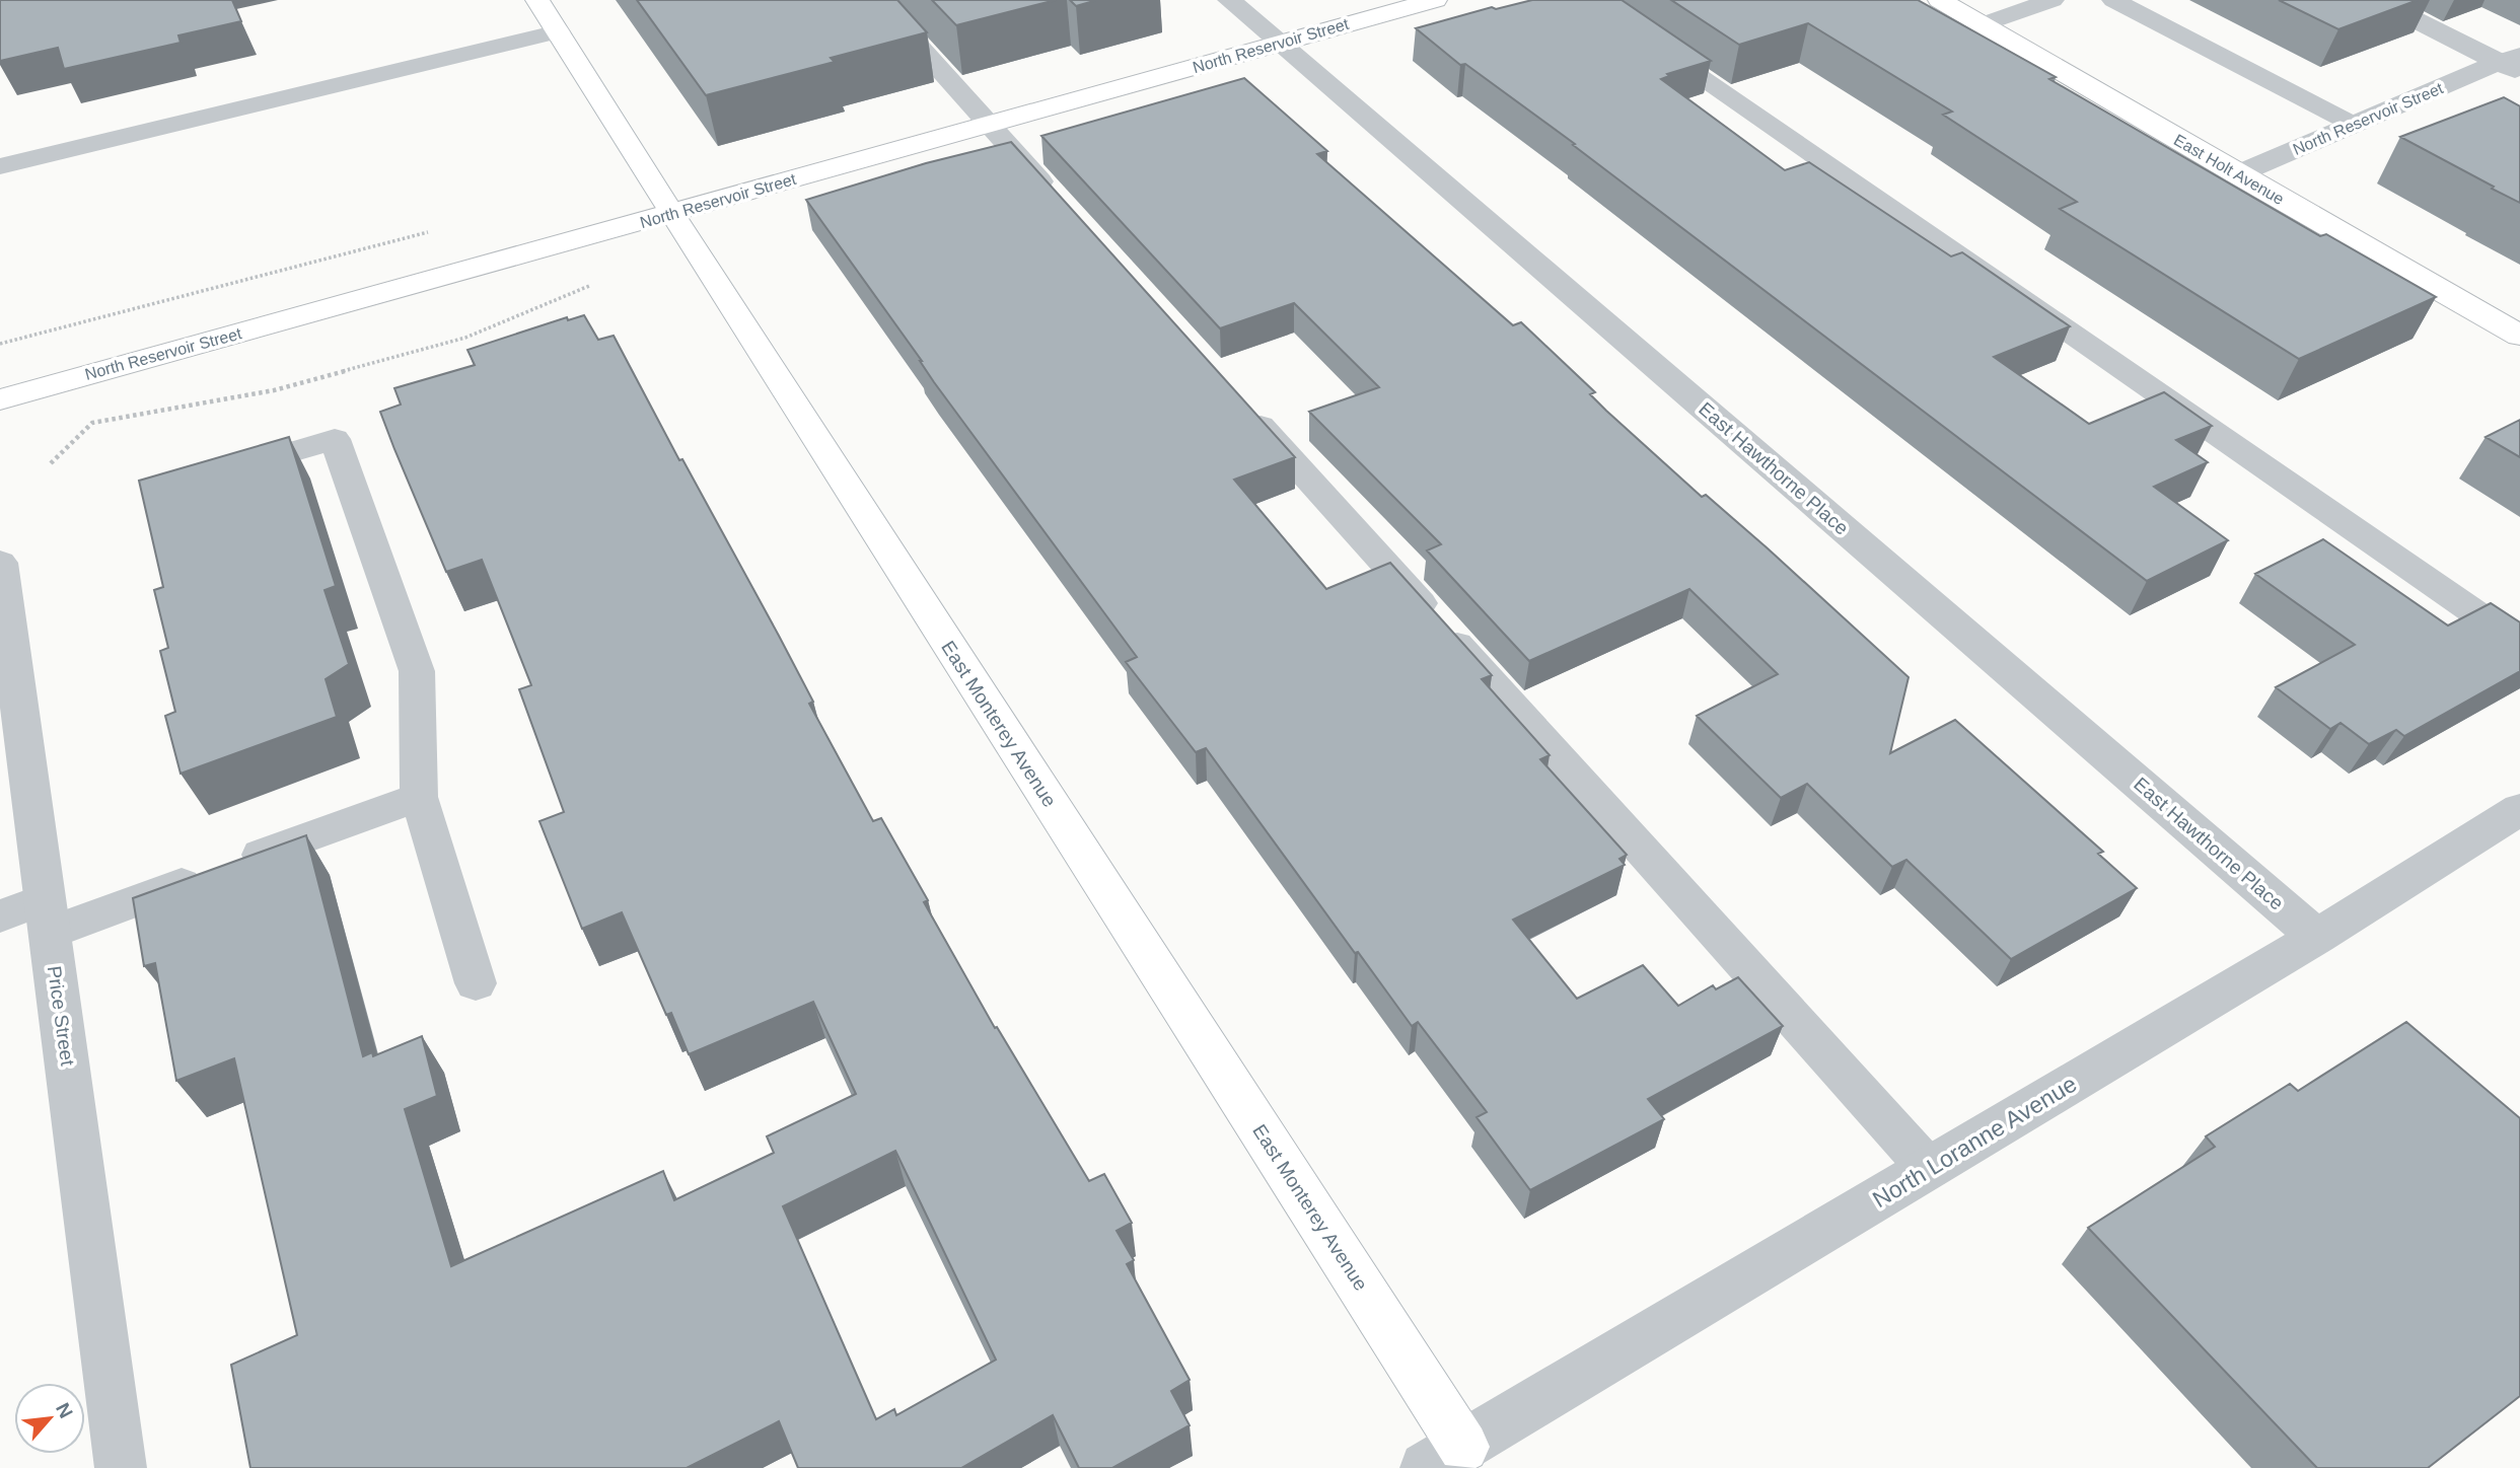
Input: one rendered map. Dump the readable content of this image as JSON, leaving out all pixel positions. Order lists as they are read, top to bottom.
{
  "streets": {
    "main road": ["North Reservoir Street", "East Holt Avenue", "East Monterey Avenue"],
    "street": ["East Hawthorne Place", "Price Street", "North Loranne Avenue"]
  },
  "crossings": [
    ["North Reservoir Street", "East Holt Avenue"],
    ["North Reservoir Street", "East Hawthorne Place"],
    ["North Reservoir Street", "East Monterey Avenue"],
    ["East Hawthorne Place", "North Loranne Avenue"],
    ["East Monterey Avenue", "North Loranne Avenue"]
  ],
  "north": "top right"
}
